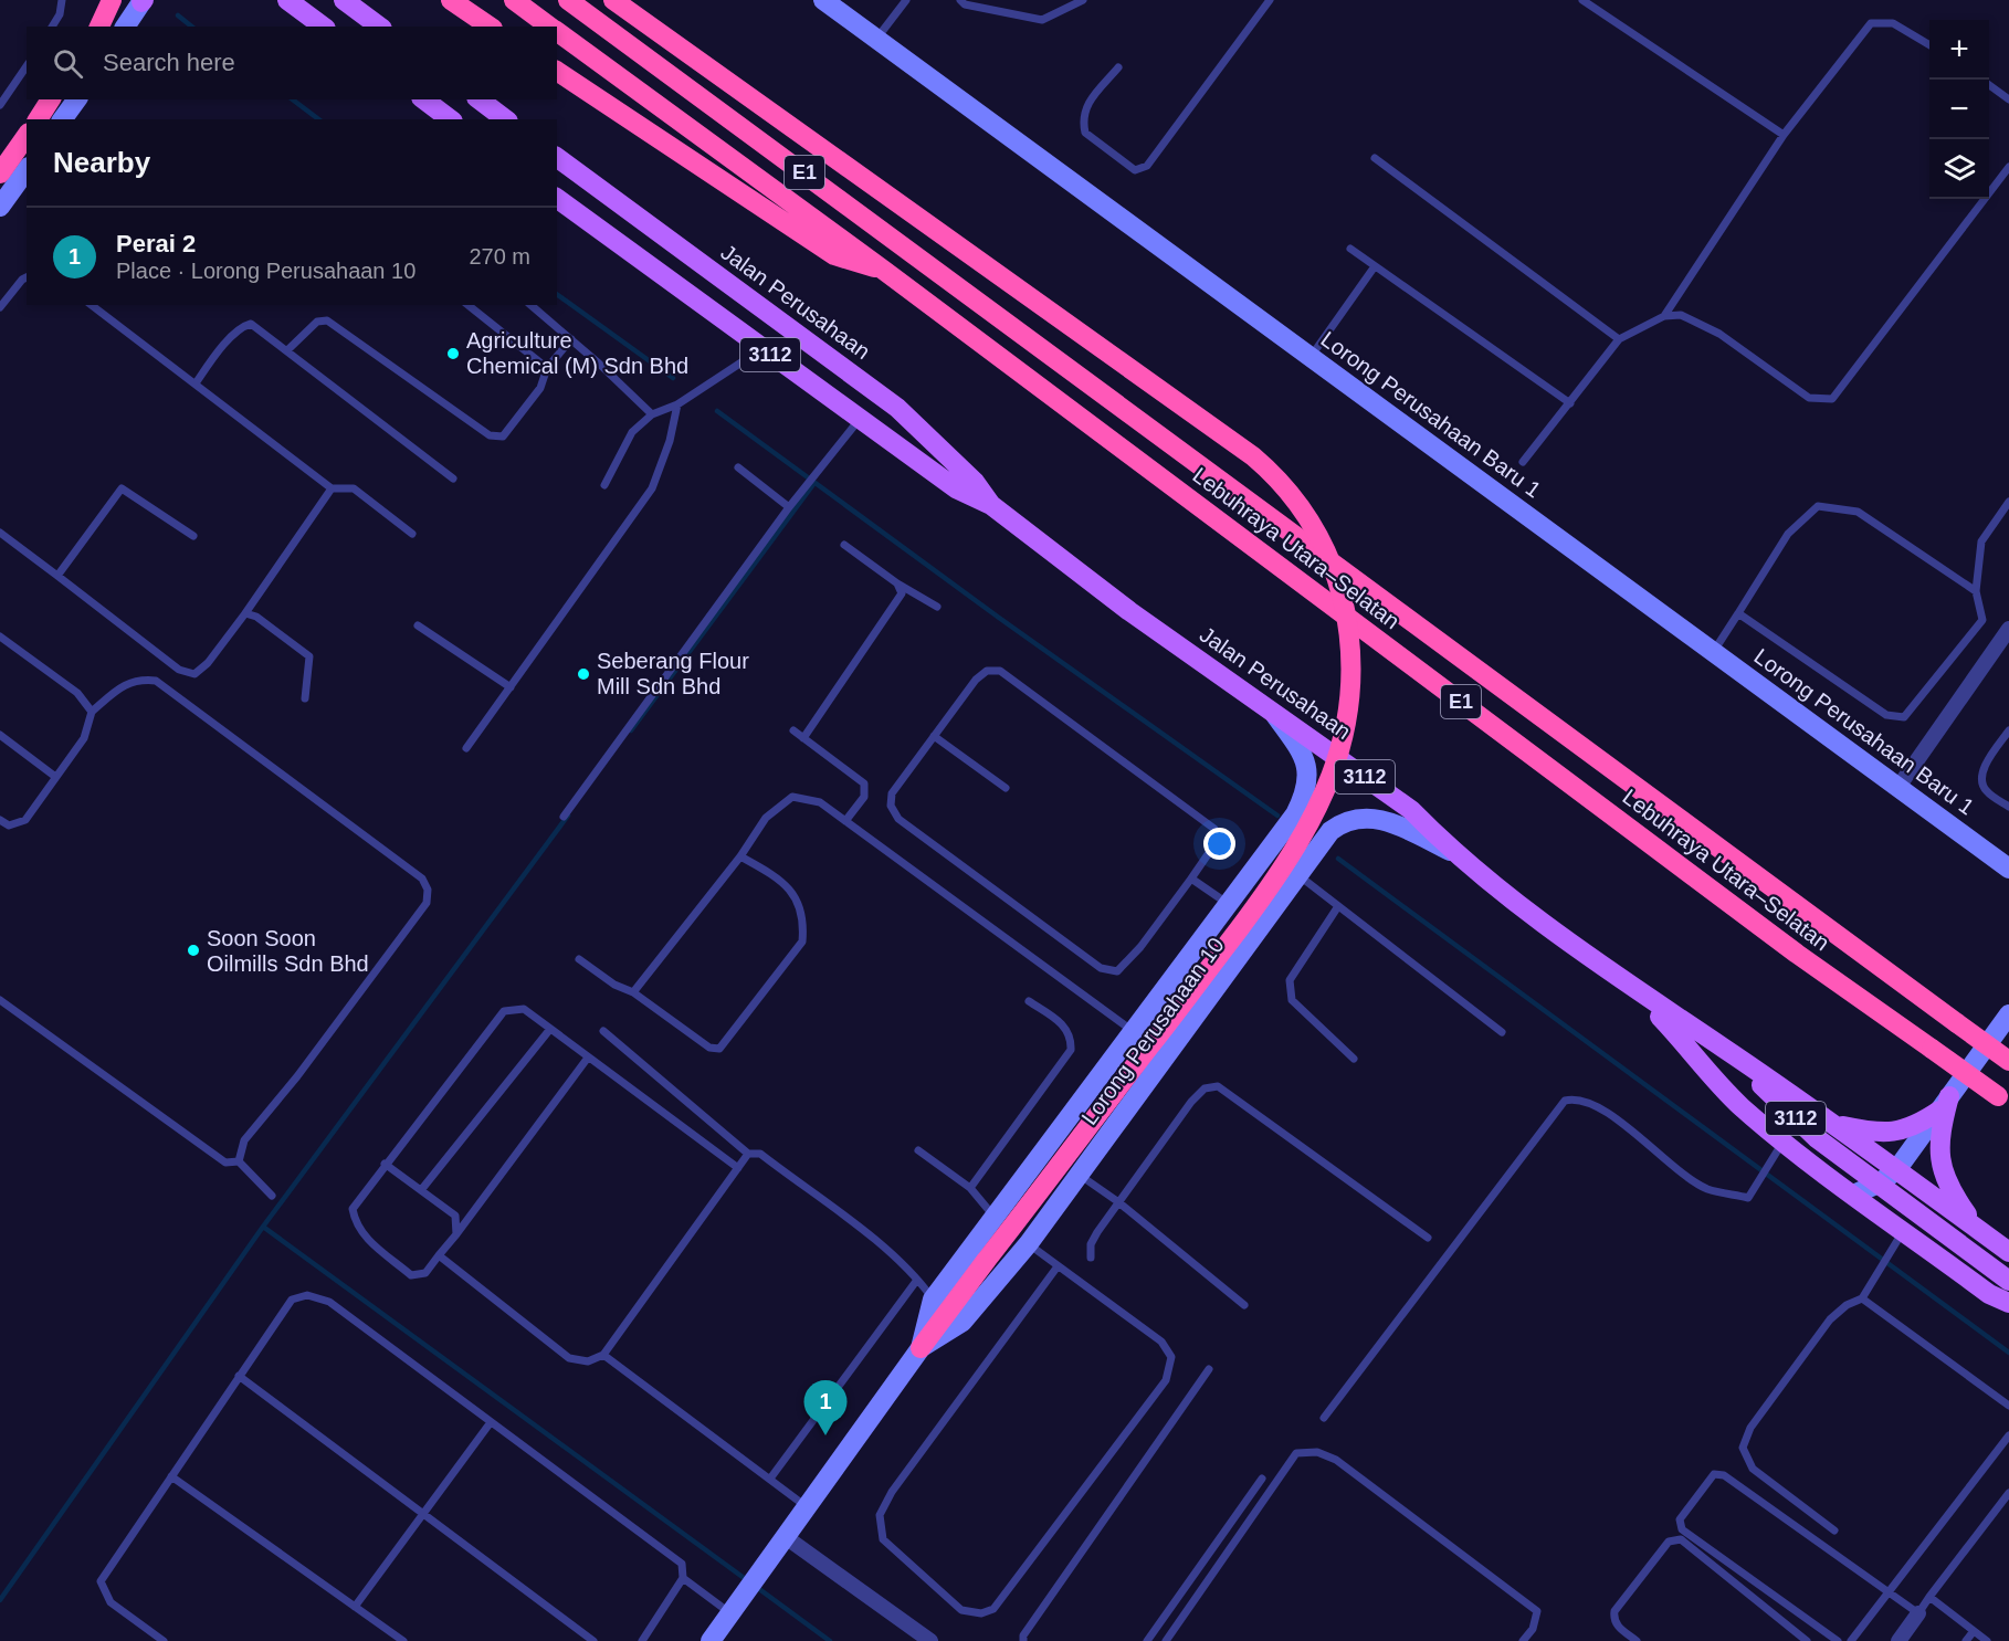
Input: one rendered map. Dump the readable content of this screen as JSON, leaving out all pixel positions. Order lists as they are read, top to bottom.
{
  "streets": {
    "highway": ["E1", "Lebuhraya Utara–Selatan"],
    "main road": ["Jalan Perusahaan", "3112"],
    "street": ["Lorong Perusahaan Baru 1", "Lorong Perusahaan 10"]
  },
  "crossings": [
    ["Jalan Perusahaan", "Lorong Perusahaan 10"]
  ],
  "places": ["Agriculture Chemical (M) Sdn Bhd", "Seberang Flour Mill Sdn Bhd", "Soon Soon Oilmills Sdn Bhd"],
  "page": {
    "map_buttons": ["+", "−"],
    "search": "Search here",
    "heading": "Nearby",
    "list": [
      {
        "mark": "1",
        "name": "Perai 2",
        "note": "Place · Lorong Perusahaan 10",
        "value": "270 m"
      }
    ],
    "pins": "1"
  }
}
